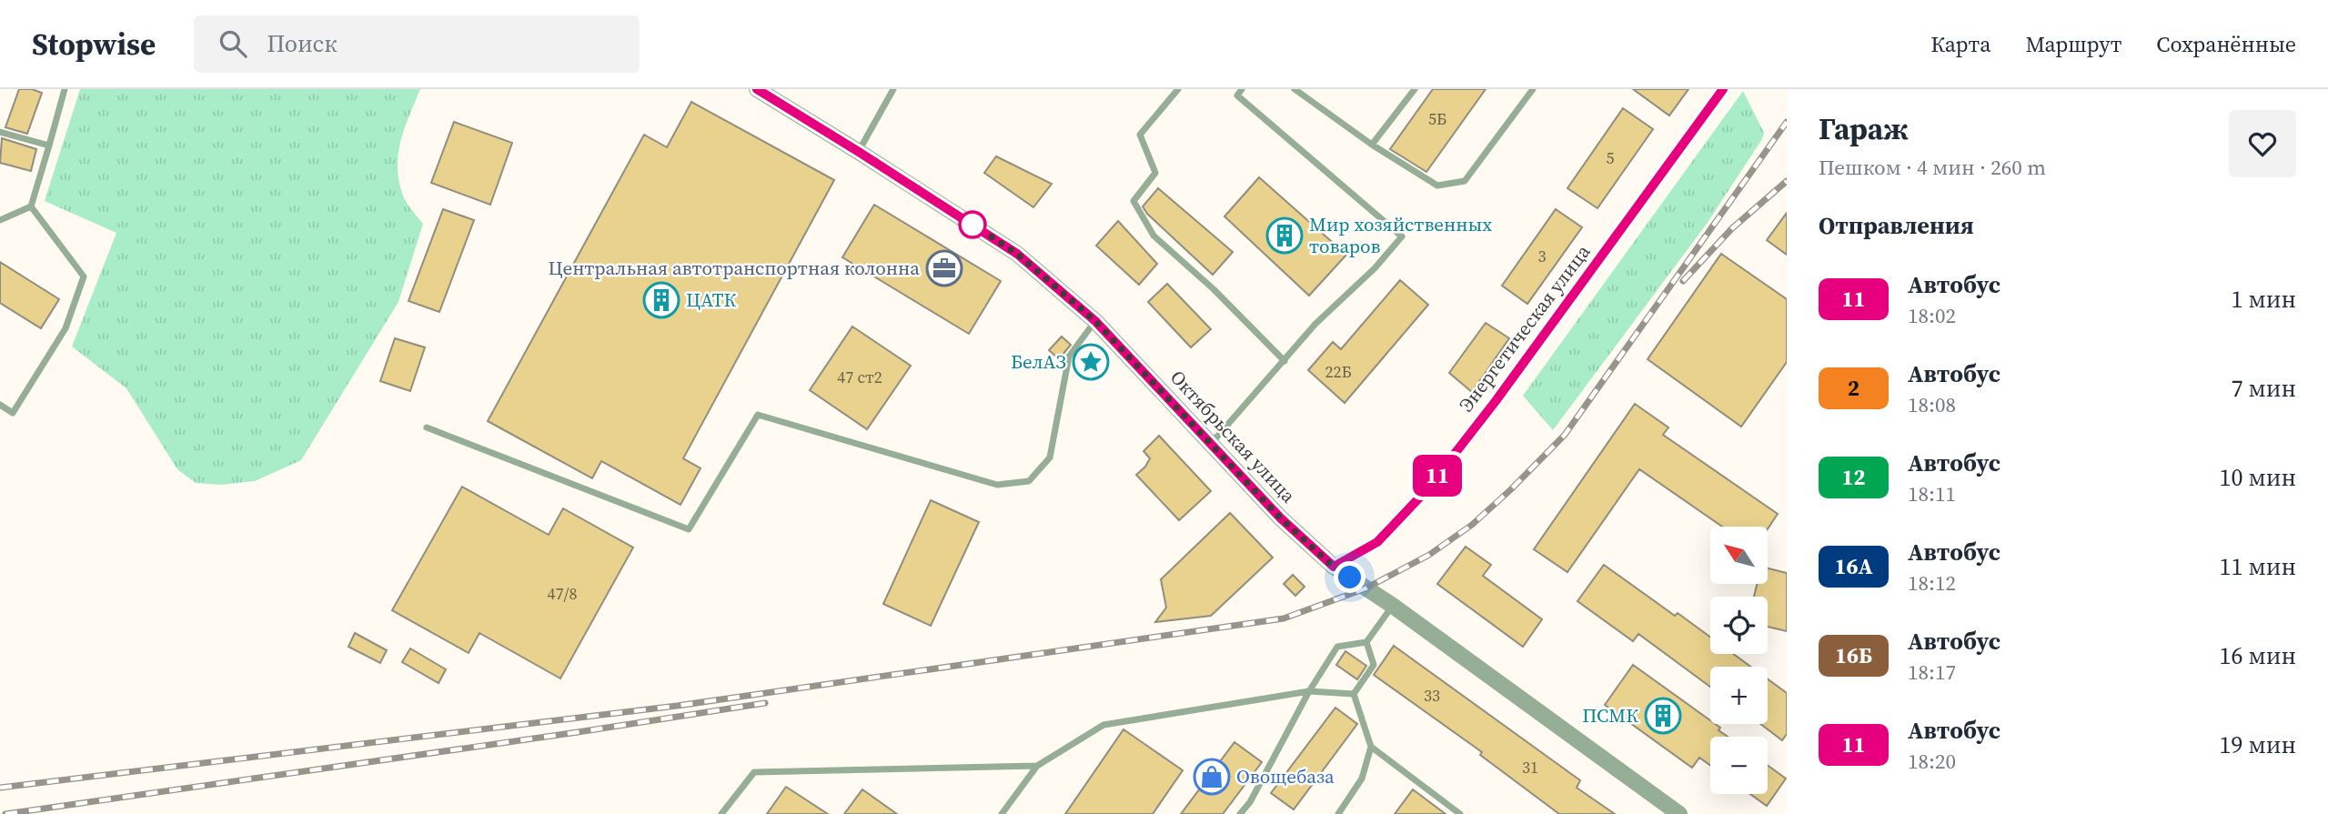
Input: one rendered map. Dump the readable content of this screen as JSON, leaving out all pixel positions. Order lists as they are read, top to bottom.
{
  "streets": {
    "street": ["Энергетическая улица", "Октябрьская улица"]
  },
  "crossings": [
    ["Энергетическая улица", "Октябрьская улица"]
  ],
  "places": {
    "building": ["Мир хозяйственных товаров", "ЦАТК", "ПСМК"],
    "office": ["Центральная автотранспортная колонна"],
    "place": ["БелАЗ"],
    "shop": ["Овощебаза"]
  },
  "lines": ["bus line 11"],
  "house_numbers": [
    "5Б",
    "5",
    "3",
    "22Б",
    "47 ст2",
    "47/8",
    "33",
    "31"
  ],
  "north": "top left",
  "page": {
    "header": "Stopwise",
    "search": "Поиск",
    "nav": ["Карта", "Маршрут", "Сохранённые"],
    "on_map": "11",
    "heading": [
      ["Гараж", "Пешком · 4 мин · 260 m"],
      "Отправления"
    ],
    "list": [
      {
        "mark": "11",
        "name": "Автобус",
        "note": "18:02",
        "value": "1 мин"
      },
      {
        "mark": "2",
        "name": "Автобус",
        "note": "18:08",
        "value": "7 мин"
      },
      {
        "mark": "12",
        "name": "Автобус",
        "note": "18:11",
        "value": "10 мин"
      },
      {
        "mark": "16А",
        "name": "Автобус",
        "note": "18:12",
        "value": "11 мин"
      },
      {
        "mark": "16Б",
        "name": "Автобус",
        "note": "18:17",
        "value": "16 мин"
      },
      {
        "mark": "11",
        "name": "Автобус",
        "note": "18:20",
        "value": "19 мин"
      }
    ],
    "map_buttons": ["+", "−"]
  }
}
